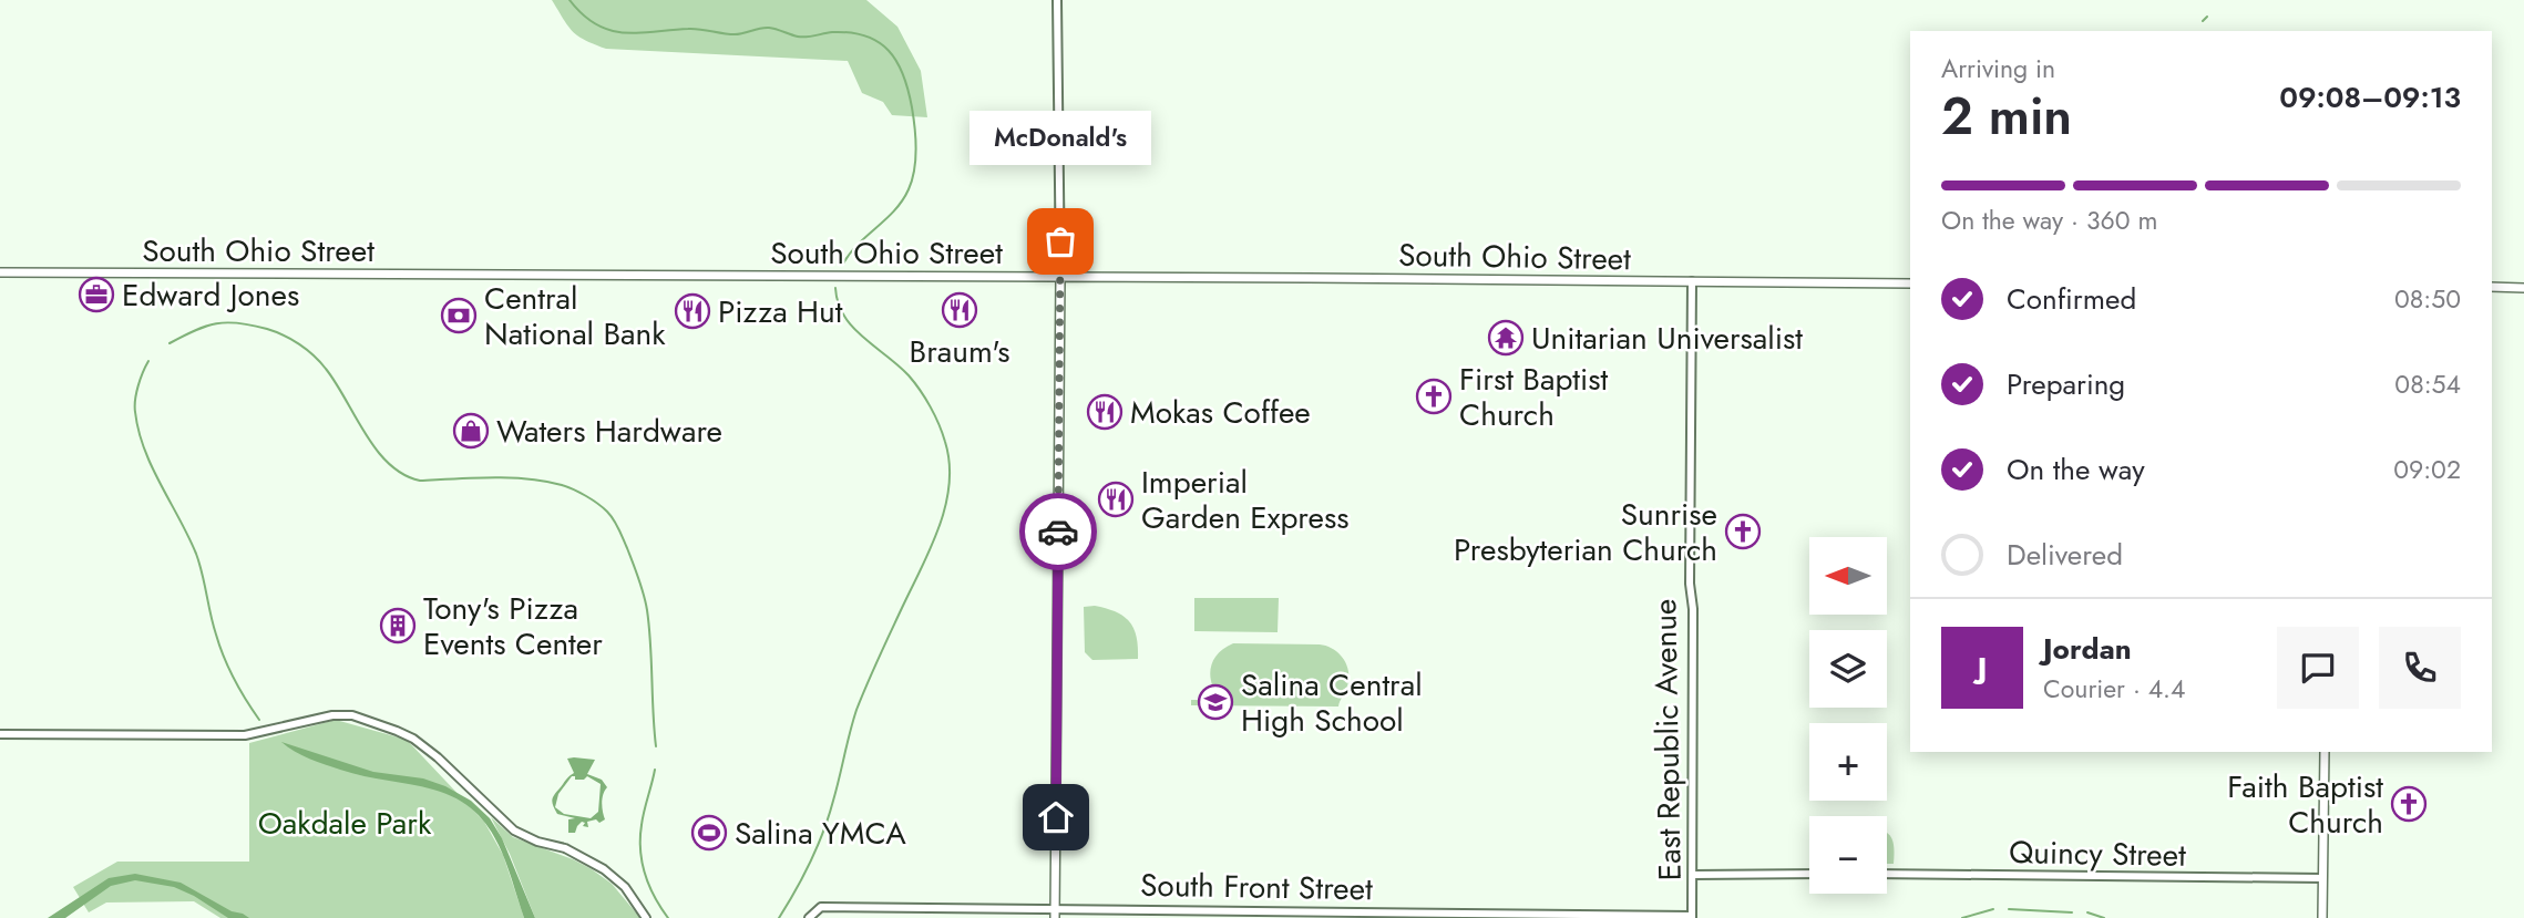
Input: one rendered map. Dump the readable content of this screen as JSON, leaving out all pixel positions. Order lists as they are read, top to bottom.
{
  "streets": {
    "main road": ["South Ohio Street"],
    "street": ["East Republic Avenue", "Quincy Street", "South Front Street"]
  },
  "crossings": [
    ["South Ohio Street", "East Republic Avenue"],
    ["East Republic Avenue", "South Front Street"]
  ],
  "parks": ["Oakdale Park"],
  "places": {
    "other": ["McDonald's"],
    "office": ["Edward Jones"],
    "restaurant": [
      "Braum's",
      "Pizza Hut",
      "Mokas Coffee",
      "Imperial Garden Express"
    ],
    "bank": ["Central National Bank"],
    "temple": ["Unitarian Universalist"],
    "church": ["First Baptist Church", "Sunrise Presbyterian Church", "Faith Baptist Church"],
    "shop": ["Waters Hardware"],
    "building": ["Tony's Pizza Events Center"],
    "school or university": ["Salina Central High School"],
    "sports": ["Salina YMCA"]
  },
  "north": "left",
  "page": {
    "heading": ["2 min", "Arriving in", "09:08–09:13"],
    "panel": ["Jordan", "Courier · 4.4"],
    "bubble": "McDonald's",
    "bar": "On the way · 360 m",
    "list": [
      ["Confirmed", "08:50"],
      ["Preparing", "08:54"],
      ["On the way", "09:02"],
      "Delivered"
    ],
    "map_buttons": ["+", "−"],
    "round": "J"
  }
}
